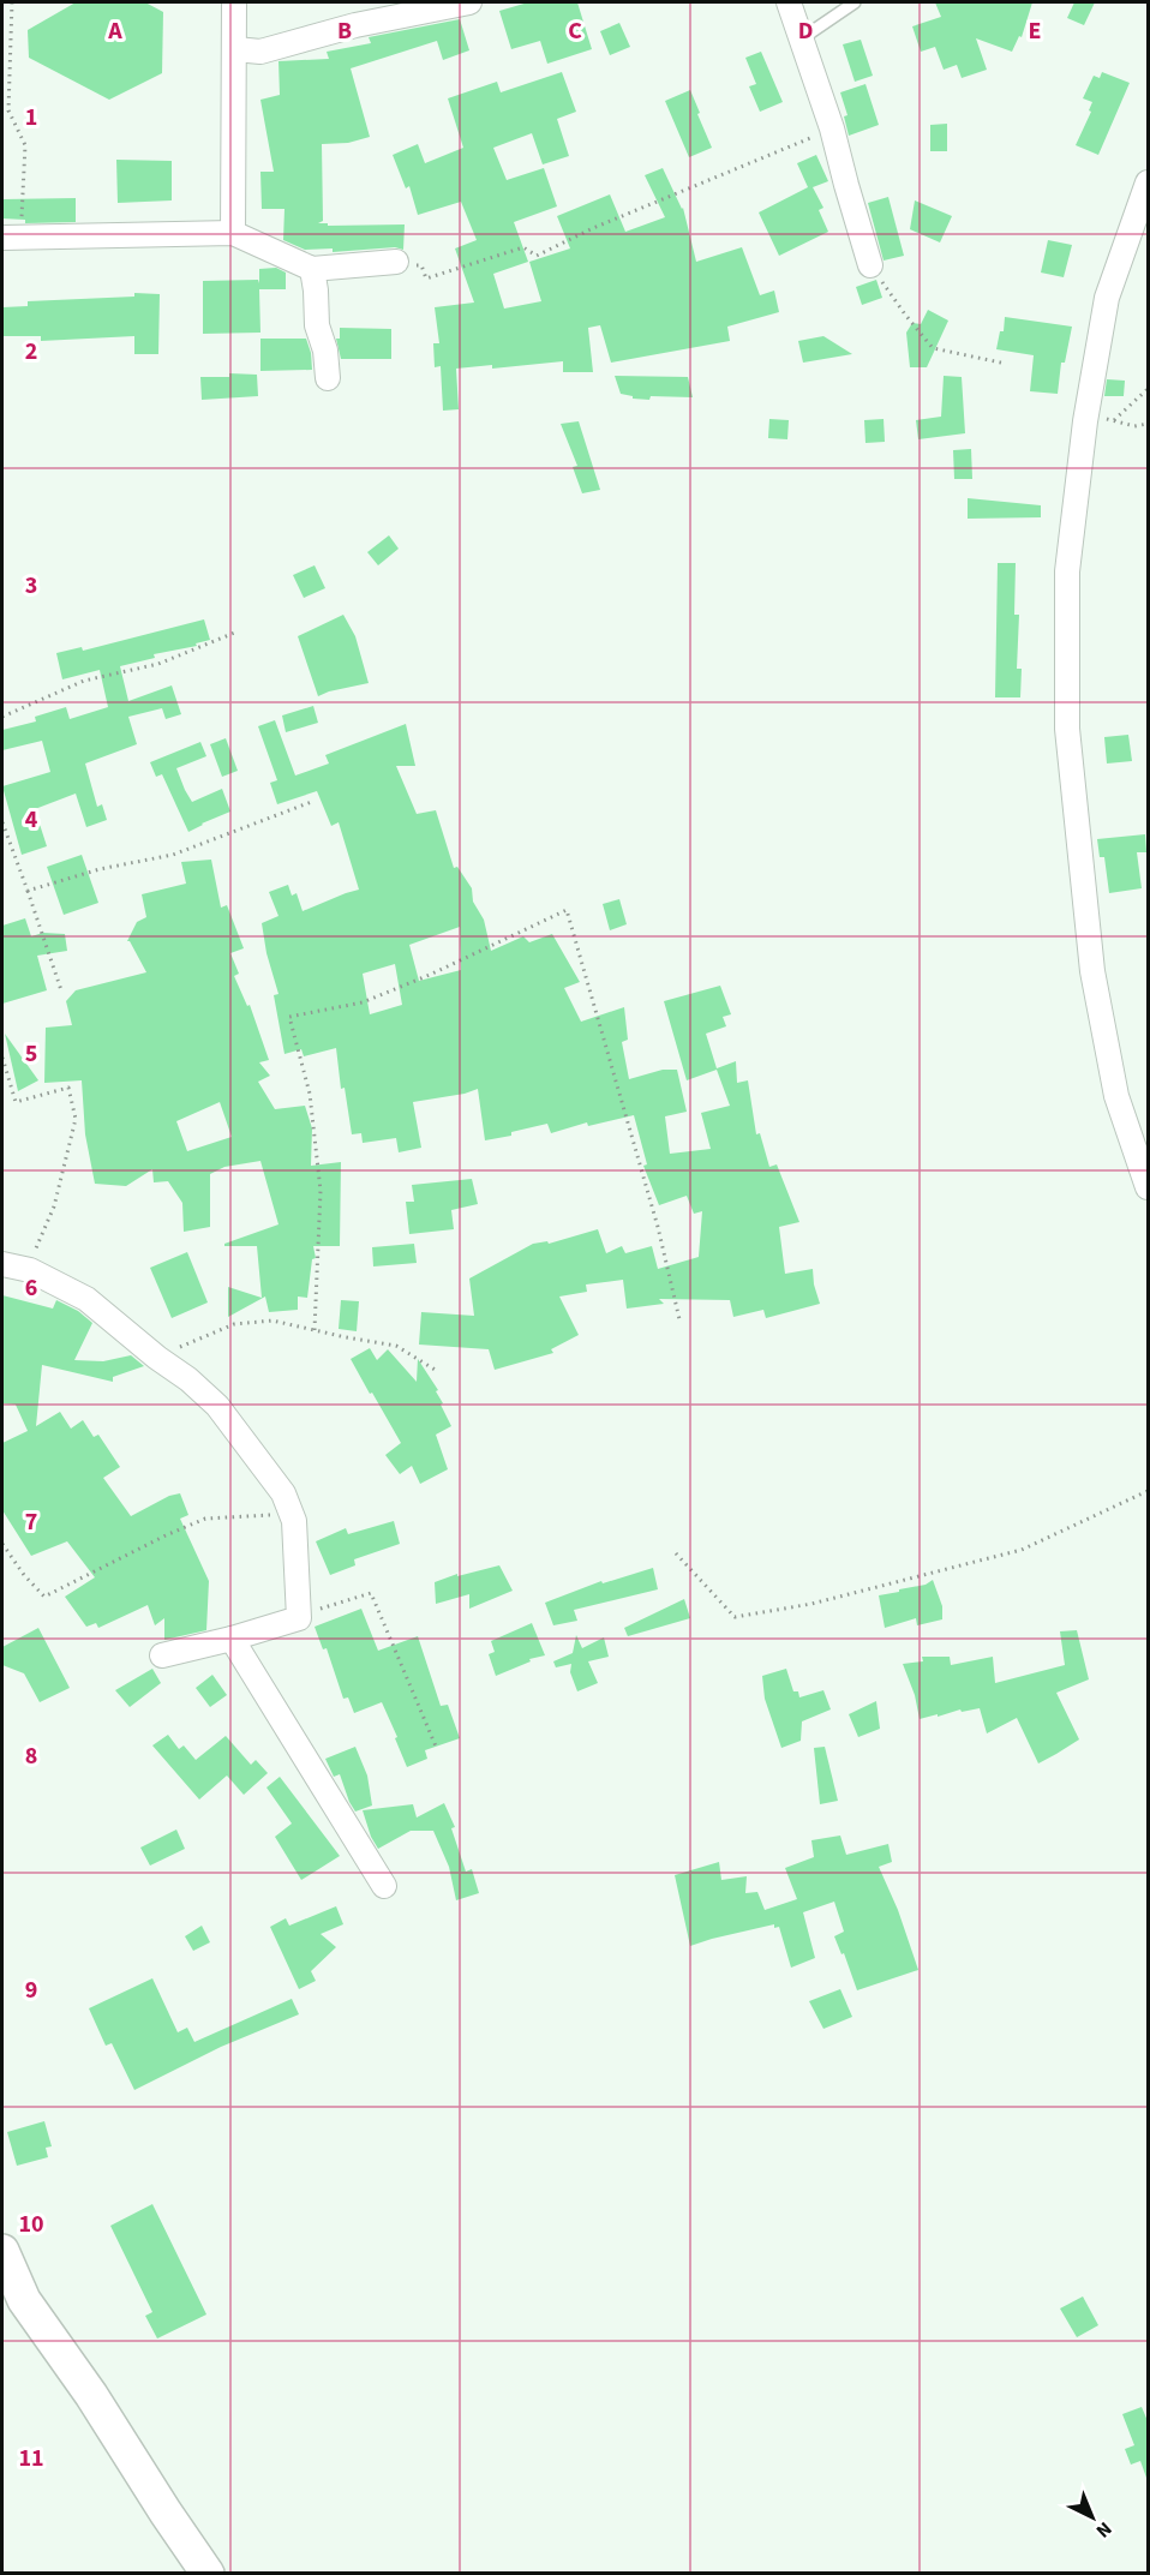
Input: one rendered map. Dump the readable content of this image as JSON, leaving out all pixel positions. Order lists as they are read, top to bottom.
{
  "north": "bottom right",
  "grid": {
    "columns": [
      "A",
      "B",
      "C",
      "D",
      "E"
    ],
    "rows": [
      "1",
      "2",
      "3",
      "4",
      "5",
      "6",
      "7",
      "8",
      "9",
      "10",
      "11"
    ]
  }
}
